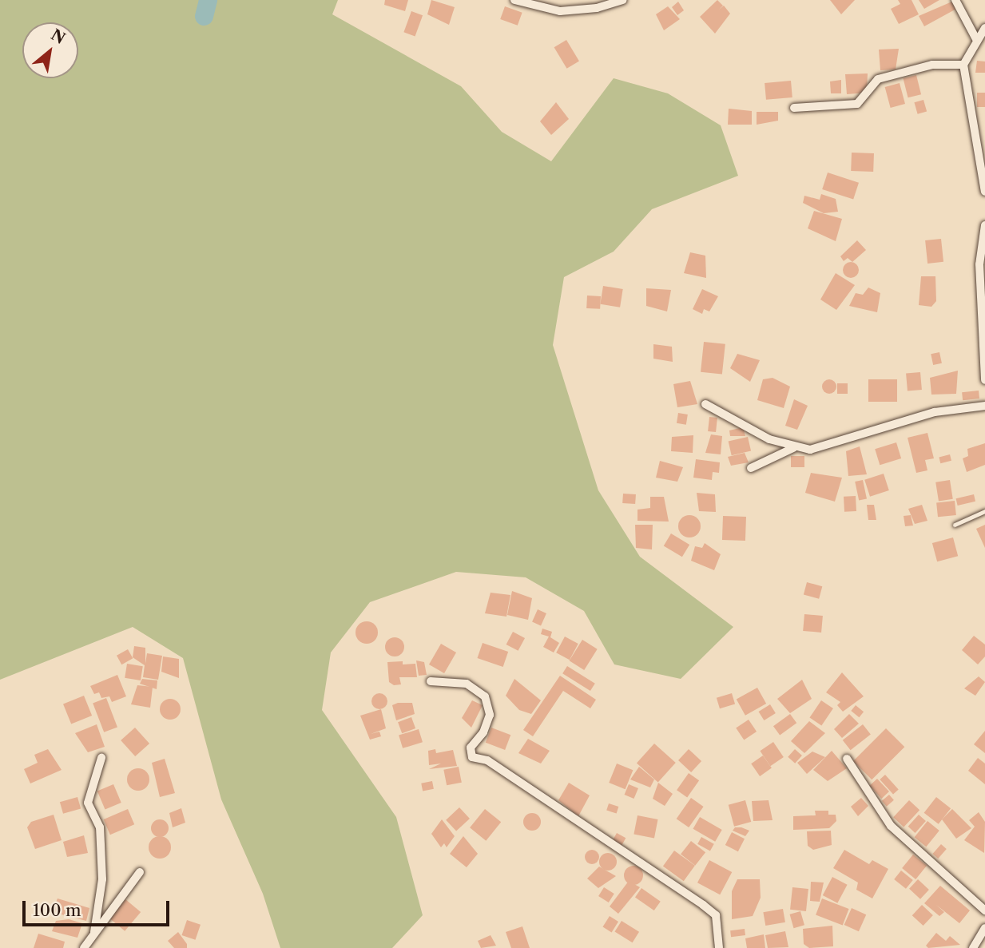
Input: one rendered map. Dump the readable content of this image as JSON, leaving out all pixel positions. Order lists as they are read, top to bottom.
{
  "scale_bar": "100 m",
  "north": "top right"
}
